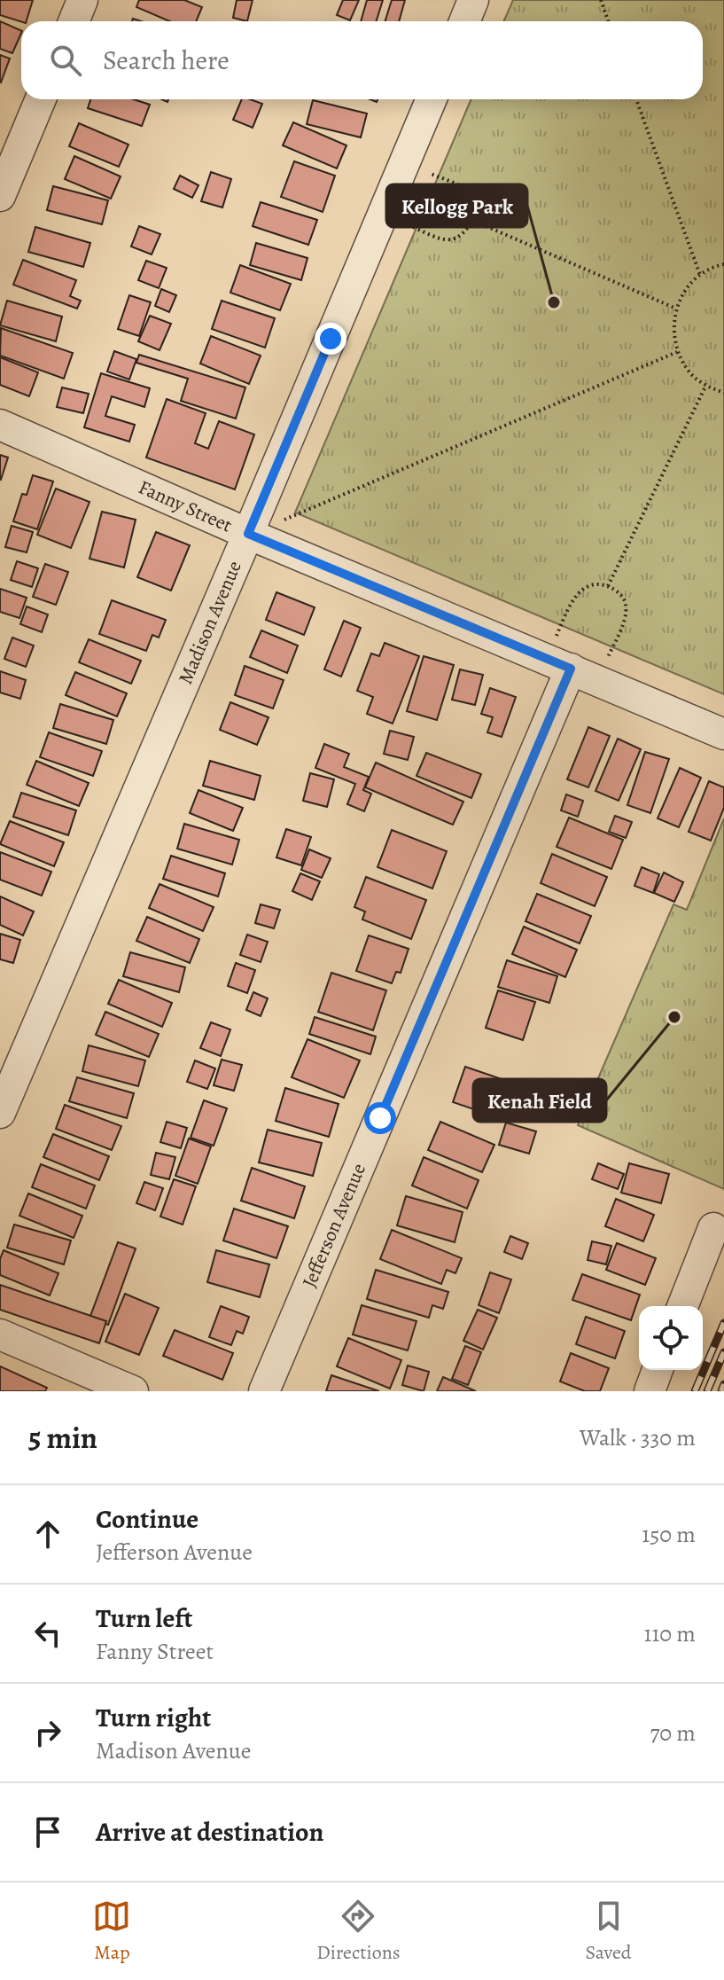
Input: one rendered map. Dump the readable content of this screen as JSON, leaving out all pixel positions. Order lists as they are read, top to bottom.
{
  "streets": {
    "street": ["Fanny Street", "Madison Avenue", "Jefferson Avenue"]
  },
  "crossings": [
    ["Fanny Street", "Madison Avenue"],
    ["Fanny Street", "Jefferson Avenue"]
  ],
  "places": ["Kellogg Park", "Kenah Field"],
  "page": {
    "search": "Search here",
    "heading": ["5 min", "Walk · 330 m"],
    "list": [
      ["Continue", "Jefferson Avenue", "150 m"],
      ["Turn left", "Fanny Street", "110 m"],
      ["Turn right", "Madison Avenue", "70 m"],
      "Arrive at destination"
    ],
    "nav": ["Map", "Directions", "Saved"]
  }
}
